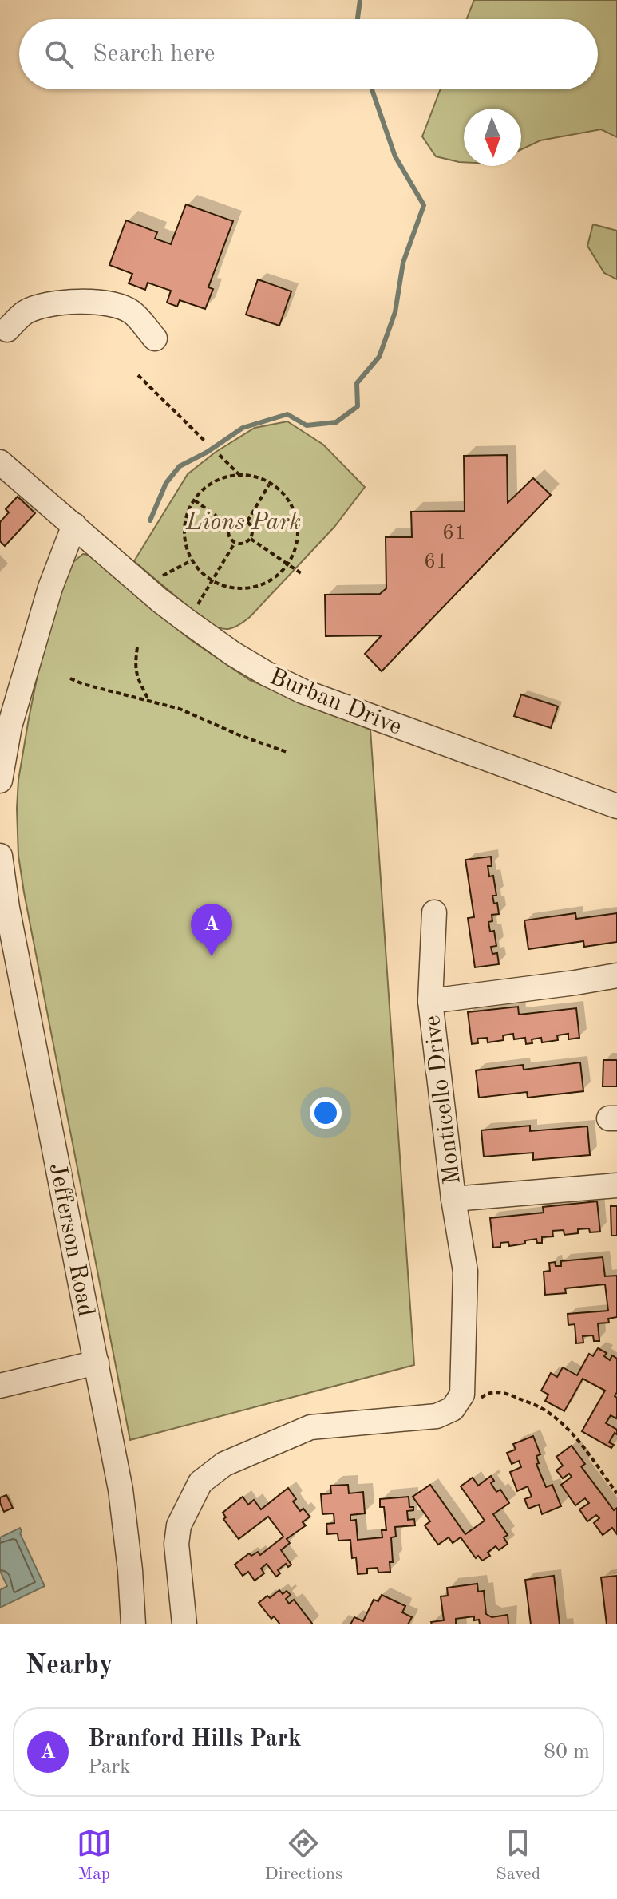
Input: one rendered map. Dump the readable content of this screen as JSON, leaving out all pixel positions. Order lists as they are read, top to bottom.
{
  "streets": {
    "street": ["Burban Drive", "Monticello Drive", "Jefferson Road"]
  },
  "parks": ["Lions Park"],
  "house_numbers": ["61", "61"],
  "north": "bottom",
  "page": {
    "search": "Search here",
    "pins": "A",
    "heading": "Nearby",
    "list": [
      {
        "mark": "A",
        "name": "Branford Hills Park",
        "note": "Park",
        "value": "80 m"
      }
    ],
    "nav": ["Map", "Directions", "Saved"]
  }
}
